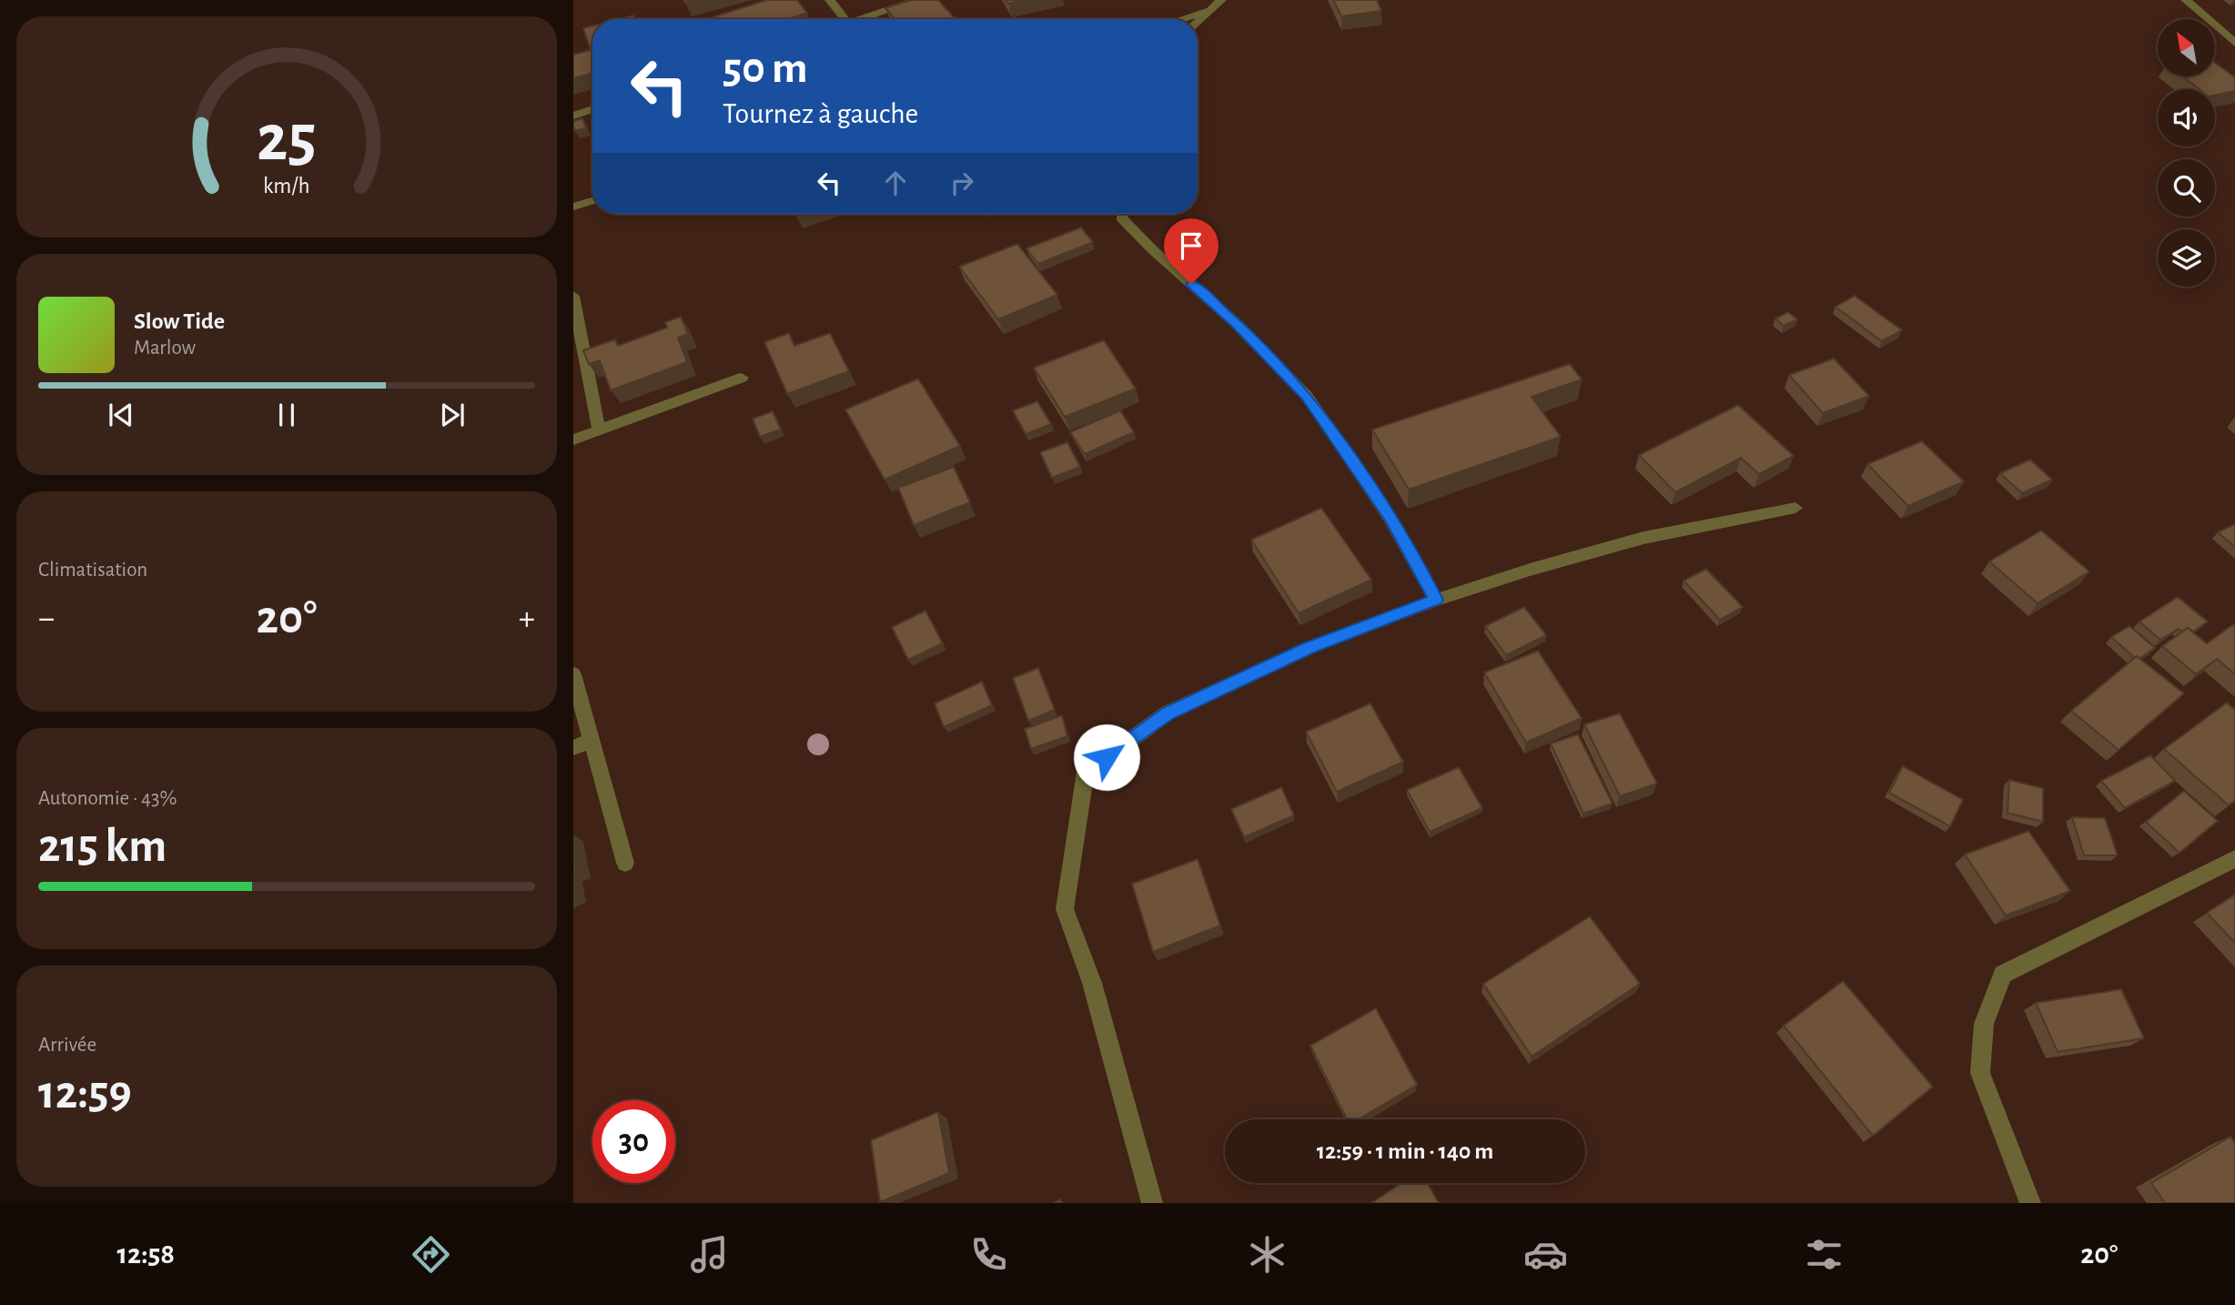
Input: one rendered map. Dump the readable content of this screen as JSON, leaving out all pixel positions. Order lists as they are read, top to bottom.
{
  "north": "top left",
  "page": {
    "turn": ["50 m", "Tournez à gauche"],
    "song": ["Slow Tide", "Marlow"],
    "tile": [
      "Climatisation",
      ["Autonomie · 43%", "215 km"],
      ["Arrivée", "12:59"]
    ],
    "heat": ["−", "20°", "+"],
    "limit": "30",
    "trip": "12:59 · 1 min · 140 m",
    "tabs": ["12:58", "20°"],
    "gauge": ["25", "km/h"]
  }
}
